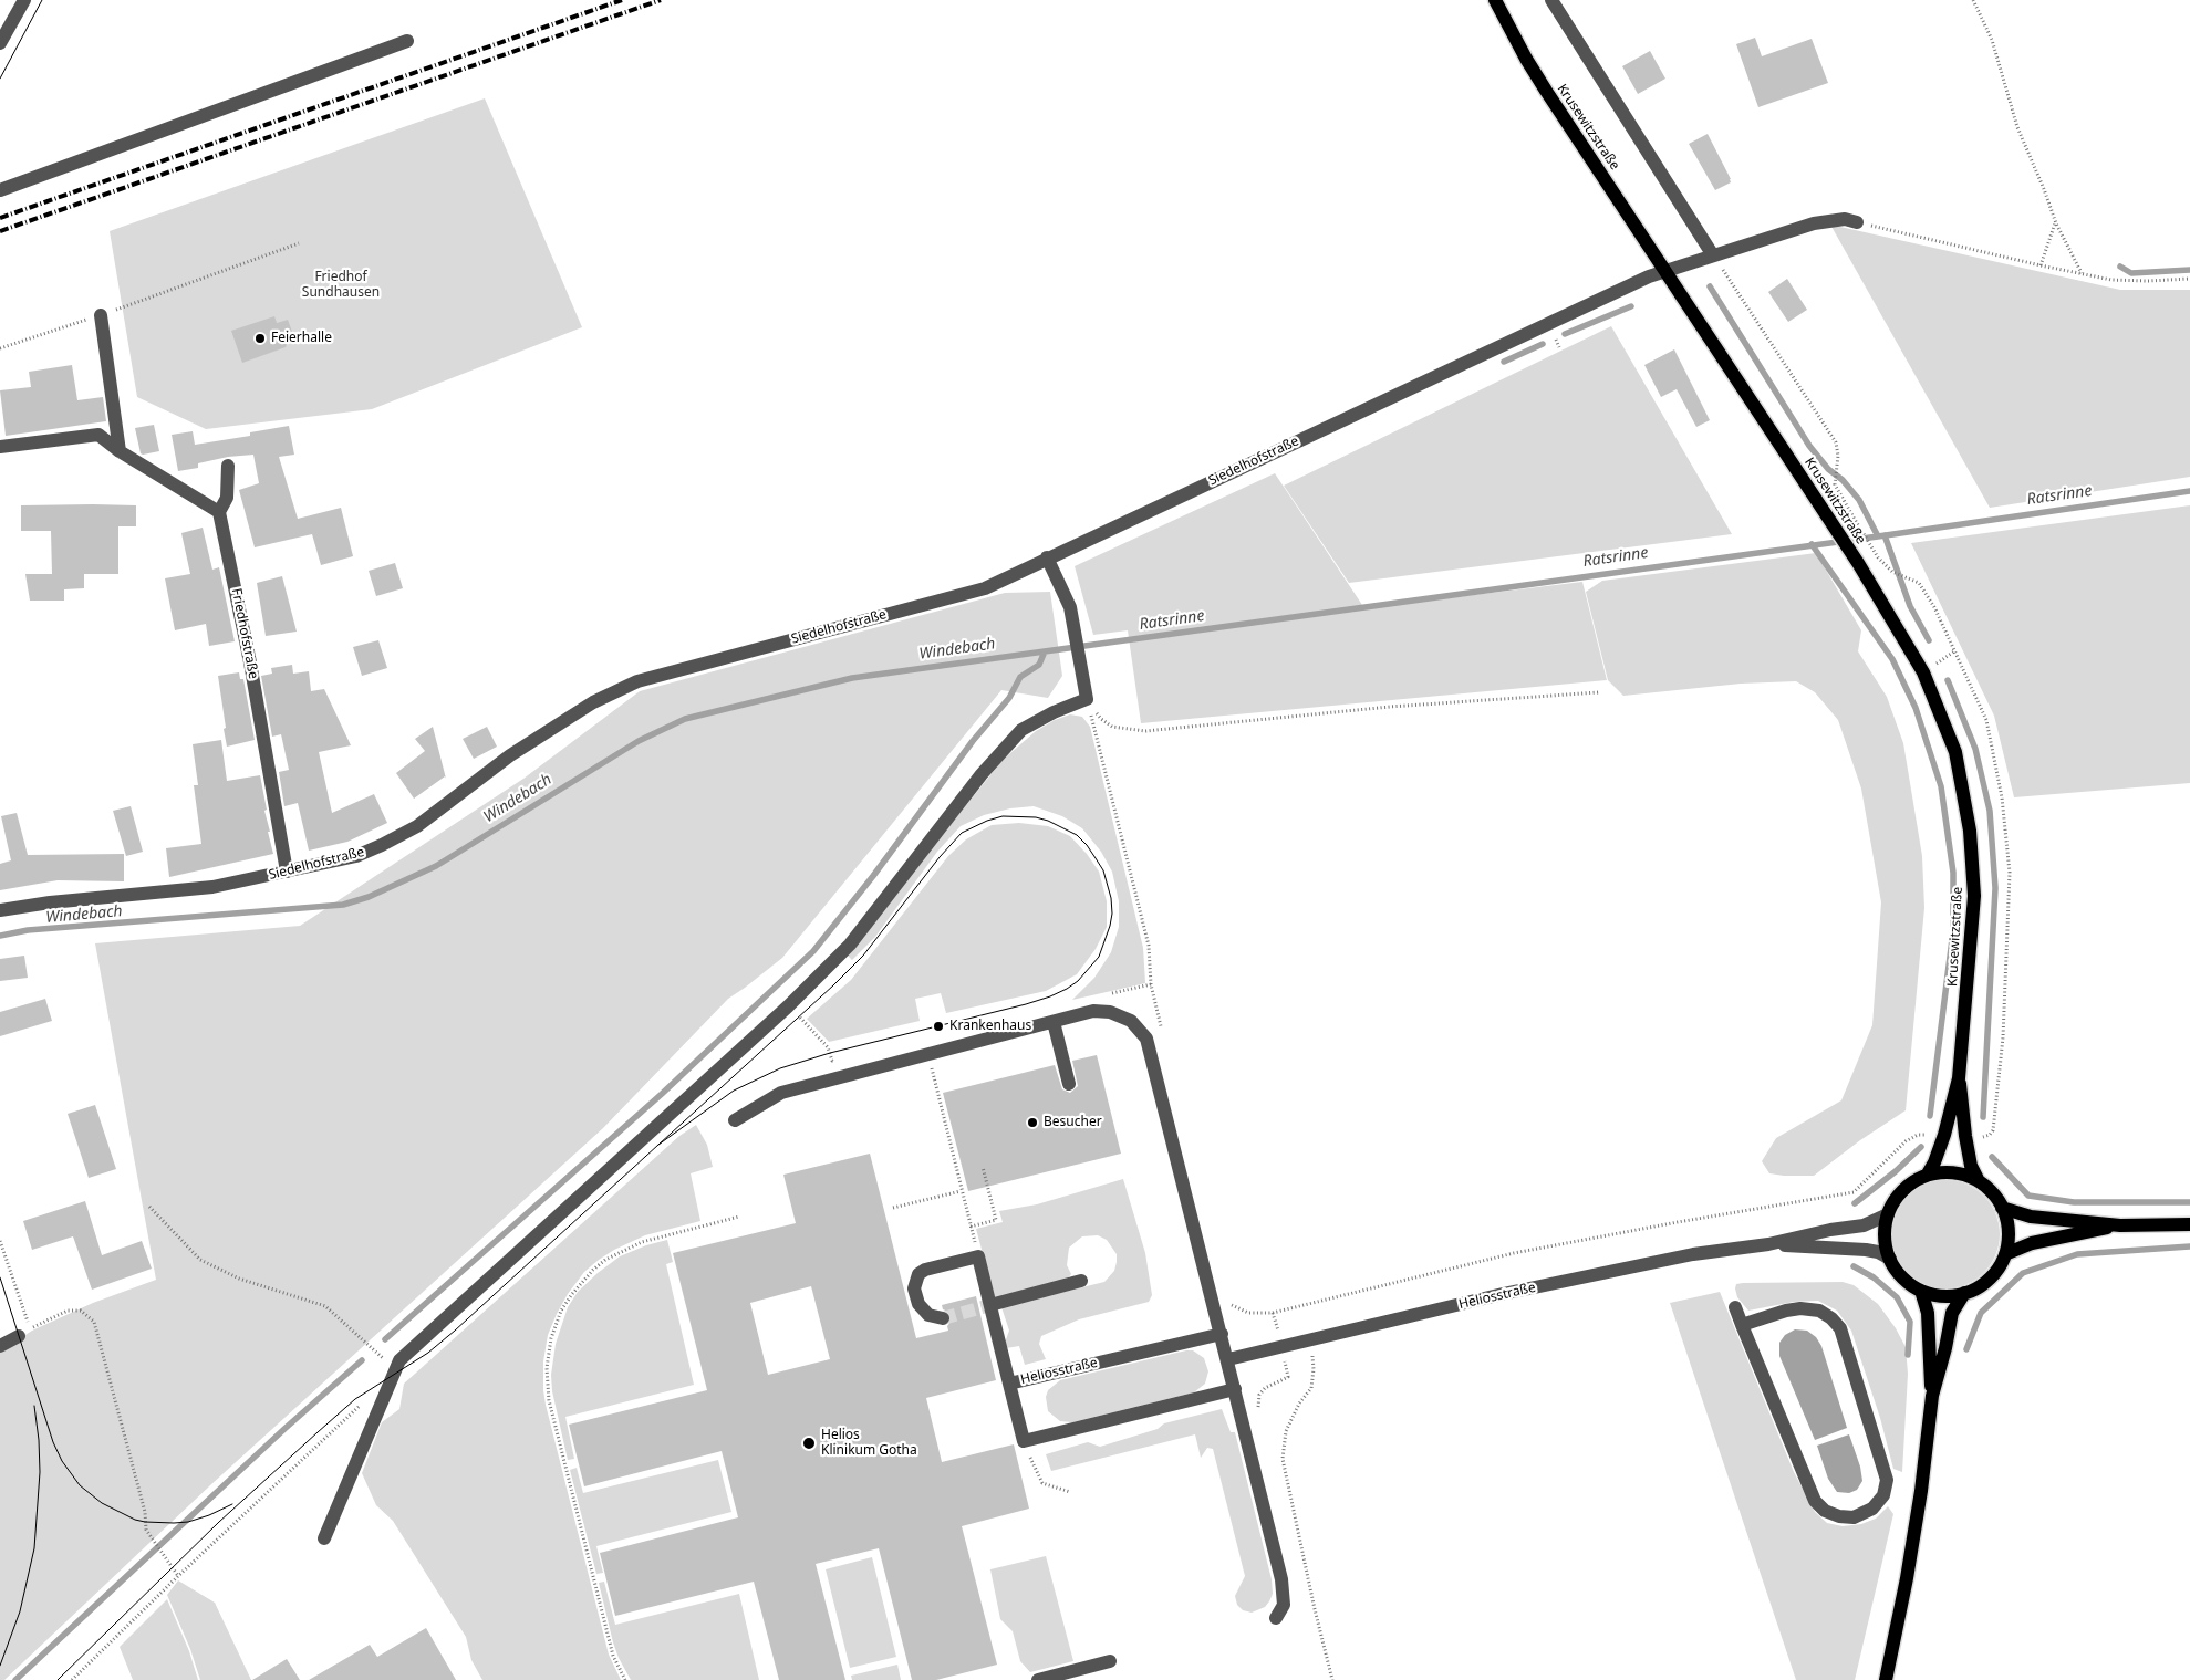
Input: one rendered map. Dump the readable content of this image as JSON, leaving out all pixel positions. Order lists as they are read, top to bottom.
{
  "streets": {
    "main road": ["Krusewitzstraße"],
    "street": ["Siedelhofstraße", "Friedhofstraße", "Heliosstraße"]
  },
  "crossings": [
    ["Krusewitzstraße", "Siedelhofstraße"],
    ["Siedelhofstraße", "Friedhofstraße"]
  ],
  "water": ["Ratsrinne", "Windebach"],
  "parks": ["Friedhof Sundhausen"],
  "places": [
    "Feierhalle",
    "Krankenhaus",
    "Besucher",
    "Helios Klinikum Gotha"
  ]
}
